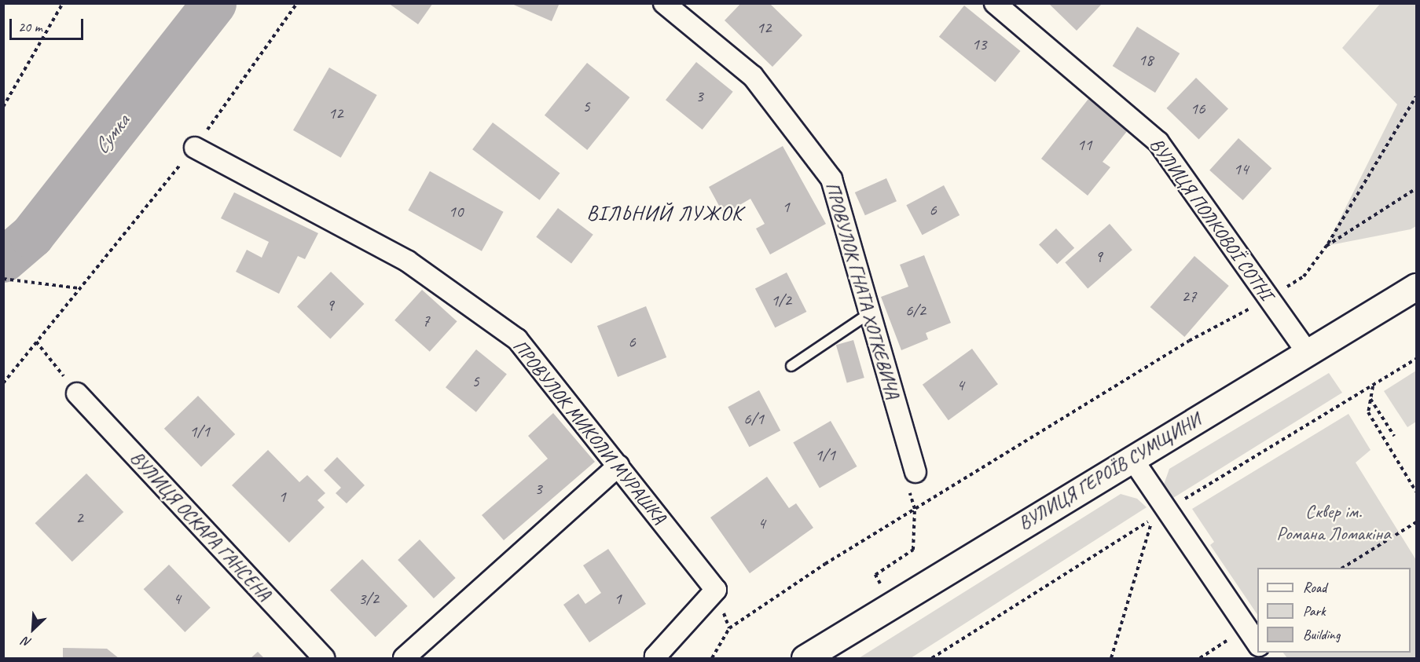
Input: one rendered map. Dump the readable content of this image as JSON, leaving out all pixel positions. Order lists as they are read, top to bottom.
{
  "streets": {
    "main road": ["ВУЛИЦЯ ГЕРОЇВ СУМЩИНИ"],
    "street": [
      "ВУЛИЦЯ ПОЛКОВОЇ СОТНІ",
      "ПРОВУЛОК ГНАТА ХОТКЕВИЧА",
      "ПРОВУЛОК МИКОЛИ МУРАШКА",
      "ВУЛИЦЯ ОСКАРА ГАНСЕНА"
    ]
  },
  "crossings": [
    ["ВУЛИЦЯ ПОЛКОВОЇ СОТНІ", "ВУЛИЦЯ ГЕРОЇВ СУМЩИНИ"]
  ],
  "districts": ["ВІЛЬНИЙ ЛУЖОК"],
  "water": ["Сумка"],
  "parks": ["Сквер ім. Романа Ломакіна"],
  "house_numbers": [
    "12",
    "13",
    "18",
    "3",
    "5",
    "16",
    "12",
    "11",
    "14",
    "1",
    "6",
    "10",
    "9",
    "27",
    "1/2",
    "9",
    "6/2",
    "7",
    "6",
    "5",
    "4",
    "6/1",
    "1/1",
    "1/1",
    "3",
    "1",
    "2",
    "4",
    "4",
    "3/2",
    "1"
  ],
  "legend": ["Road", "Park", "Building"],
  "scale_bar": "20 m",
  "north": "bottom left"
}
